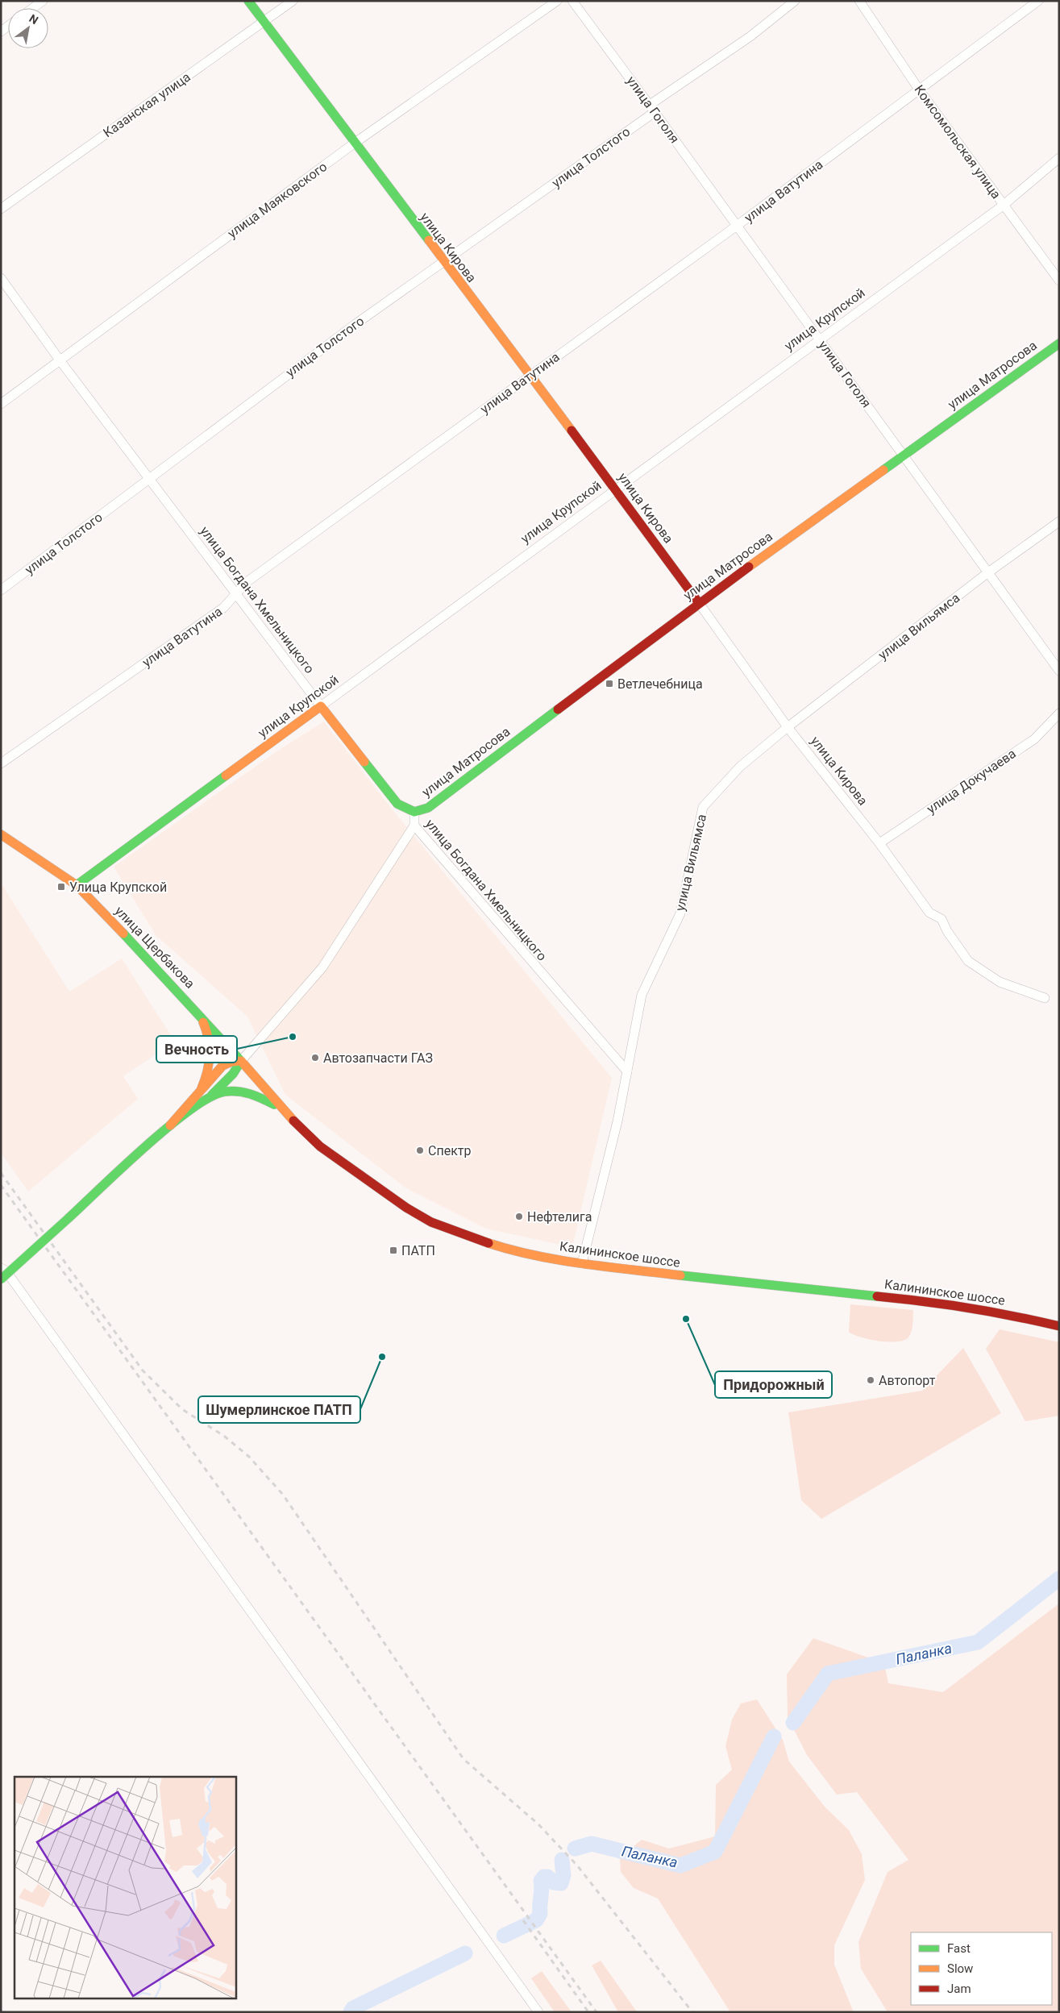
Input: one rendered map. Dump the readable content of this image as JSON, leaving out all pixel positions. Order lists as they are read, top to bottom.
{
  "streets": {
    "street": [
      "Казанская улица",
      "улица Гоголя",
      "Комсомольская улица",
      "улица Толстого",
      "улица Ватутина",
      "улица Маяковского",
      "улица Кирова",
      "улица Крупской",
      "улица Матросова",
      "улица Богдана Хмельницкого",
      "улица Вильямса",
      "улица Докучаева",
      "улица Щербакова",
      "Калининское шоссе"
    ]
  },
  "crossings": [
    ["Казанская улица", "улица Кирова"],
    ["улица Гоголя", "улица Толстого"],
    ["улица Гоголя", "улица Ватутина"],
    ["улица Гоголя", "улица Крупской"],
    ["улица Гоголя", "улица Матросова"],
    ["улица Гоголя", "улица Вильямса"],
    ["Комсомольская улица", "улица Ватутина"],
    ["Комсомольская улица", "улица Крупской"],
    ["улица Толстого", "улица Кирова"],
    ["улица Толстого", "улица Богдана Хмельницкого"],
    ["улица Ватутина", "улица Кирова"],
    ["улица Ватутина", "улица Богдана Хмельницкого"],
    ["улица Маяковского", "улица Кирова"],
    ["улица Маяковского", "улица Богдана Хмельницкого"],
    ["улица Кирова", "улица Крупской"],
    ["улица Кирова", "улица Матросова"],
    ["улица Кирова", "улица Вильямса"],
    ["улица Кирова", "улица Докучаева"],
    ["улица Крупской", "улица Богдана Хмельницкого"],
    ["улица Крупской", "улица Щербакова"],
    ["улица Матросова", "улица Богдана Хмельницкого"],
    ["улица Богдана Хмельницкого", "улица Вильямса"],
    ["улица Вильямса", "Калининское шоссе"],
    ["улица Щербакова", "Калининское шоссе"]
  ],
  "water": ["Паланка"],
  "places": {
    "transit": ["Ветлечебница", "Улица Крупской", "ПАТП"],
    "other": [
      "Вечность",
      "Автозапчасти ГАЗ",
      "Спектр",
      "Нефтелига",
      "Придорожный",
      "Шумерлинское ПАТП",
      "Автопорт"
    ]
  },
  "legend": ["Fast", "Slow", "Jam"],
  "north": "top right"
}
